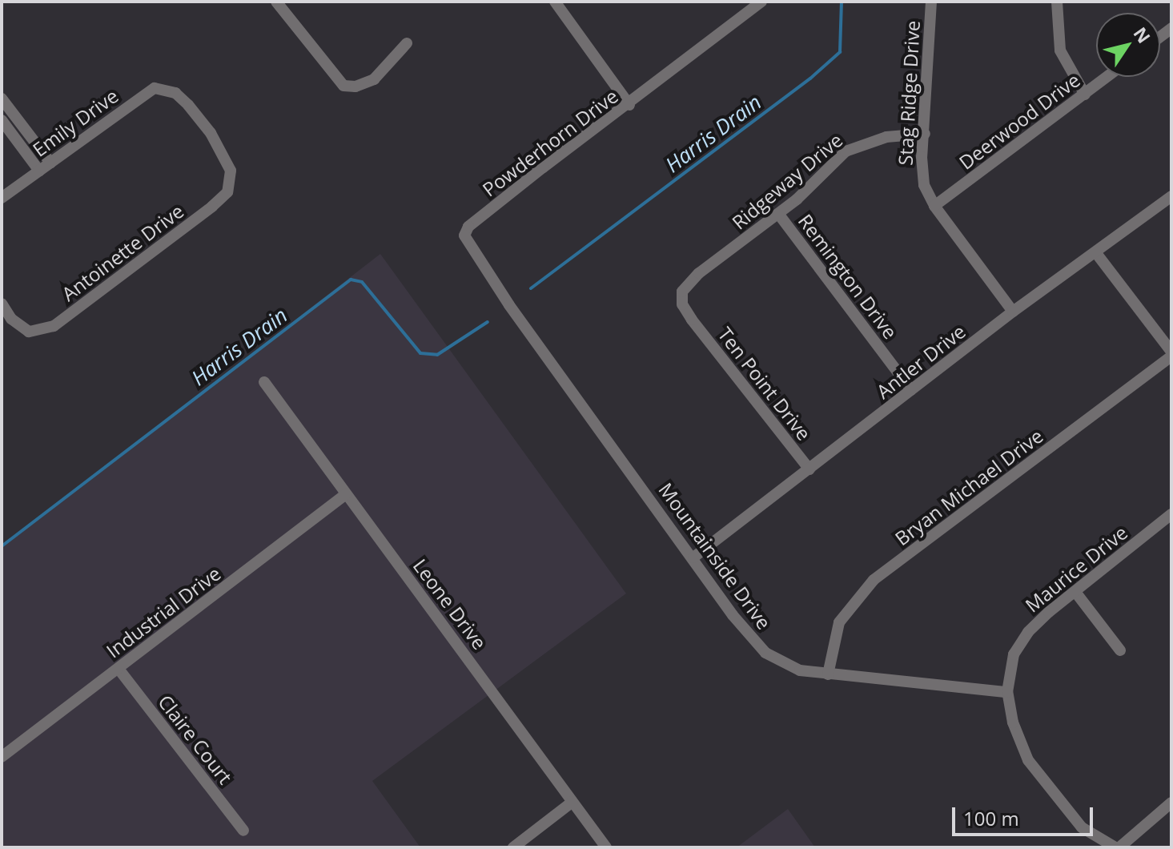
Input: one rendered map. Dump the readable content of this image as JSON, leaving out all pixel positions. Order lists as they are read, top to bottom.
{
  "streets": {
    "street": [
      "Stag Ridge Drive",
      "Deerwood Drive",
      "Emily Drive",
      "Powderhorn Drive",
      "Ridgeway Drive",
      "Antoinette Drive",
      "Remington Drive",
      "Antler Drive",
      "Ten Point Drive",
      "Bryan Michael Drive",
      "Mountainside Drive",
      "Maurice Drive",
      "Leone Drive",
      "Industrial Drive",
      "Claire Court"
    ]
  },
  "crossings": [
    ["Stag Ridge Drive", "Deerwood Drive"],
    ["Stag Ridge Drive", "Ridgeway Drive"],
    ["Stag Ridge Drive", "Antler Drive"],
    ["Emily Drive", "Antoinette Drive"],
    ["Powderhorn Drive", "Mountainside Drive"],
    ["Ridgeway Drive", "Remington Drive"],
    ["Ridgeway Drive", "Ten Point Drive"],
    ["Remington Drive", "Antler Drive"],
    ["Antler Drive", "Ten Point Drive"],
    ["Antler Drive", "Mountainside Drive"],
    ["Bryan Michael Drive", "Mountainside Drive"],
    ["Mountainside Drive", "Maurice Drive"],
    ["Leone Drive", "Industrial Drive"],
    ["Industrial Drive", "Claire Court"]
  ],
  "water": ["Harris Drain"],
  "scale_bar": "100 m",
  "north": "top right"
}
